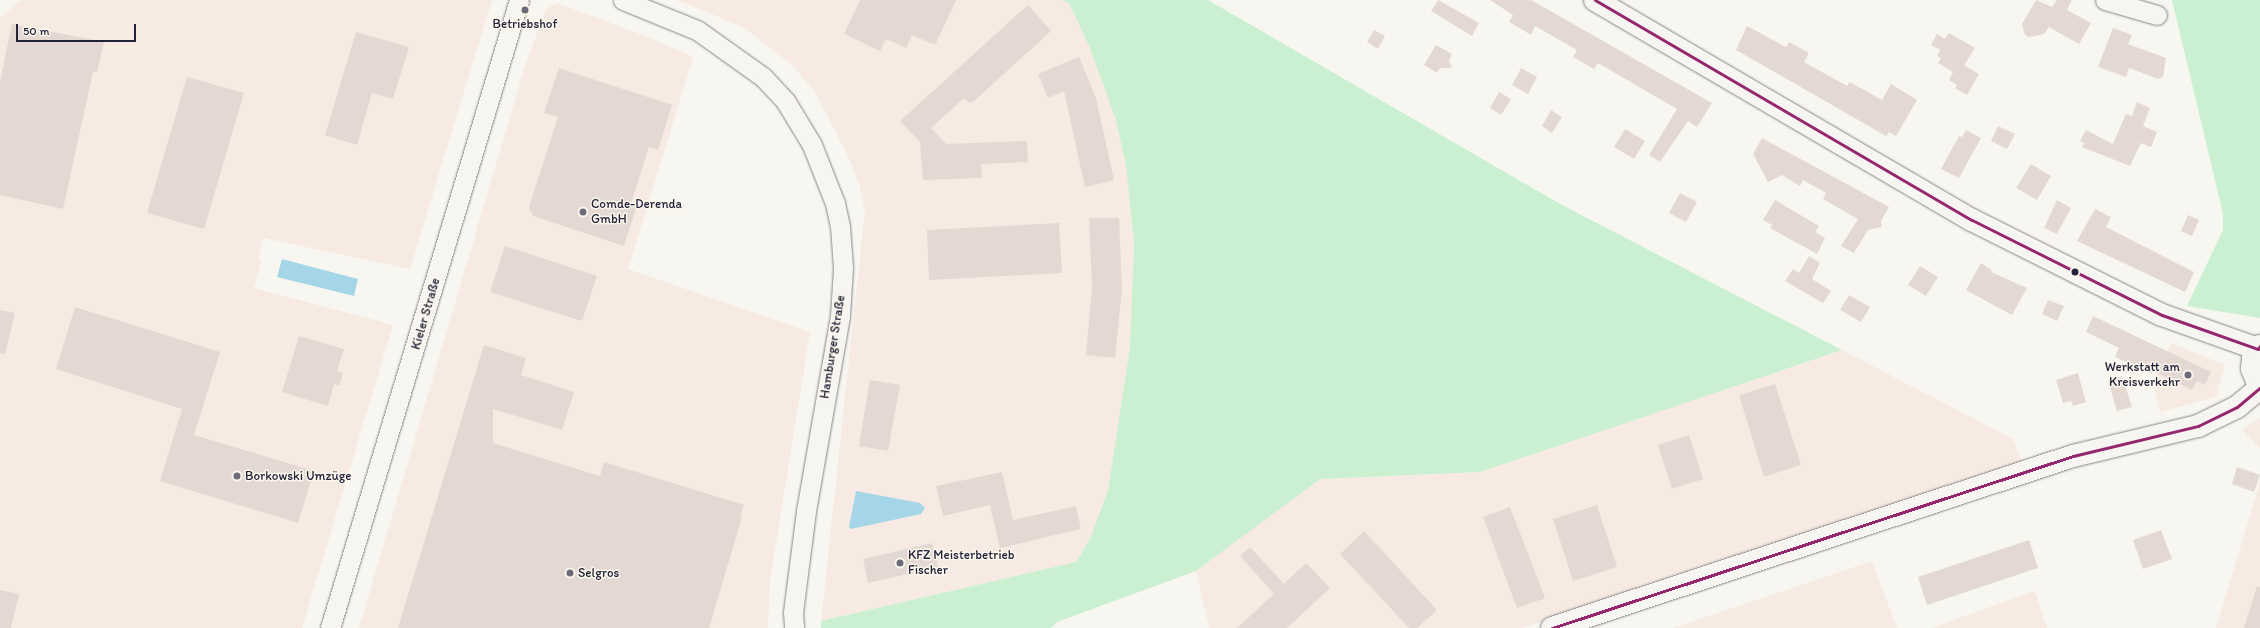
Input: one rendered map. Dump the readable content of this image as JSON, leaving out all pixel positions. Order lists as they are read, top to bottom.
{
  "streets": {
    "street": ["Kieler Straße", "Hamburger Straße"]
  },
  "places": [
    "Betriebshof",
    "Comde-Derenda GmbH",
    "Werkstatt am Kreisverkehr",
    "Borkowski Umzüge",
    "KFZ Meisterbetrieb Fischer",
    "Selgros"
  ],
  "scale_bar": "50 m"
}
